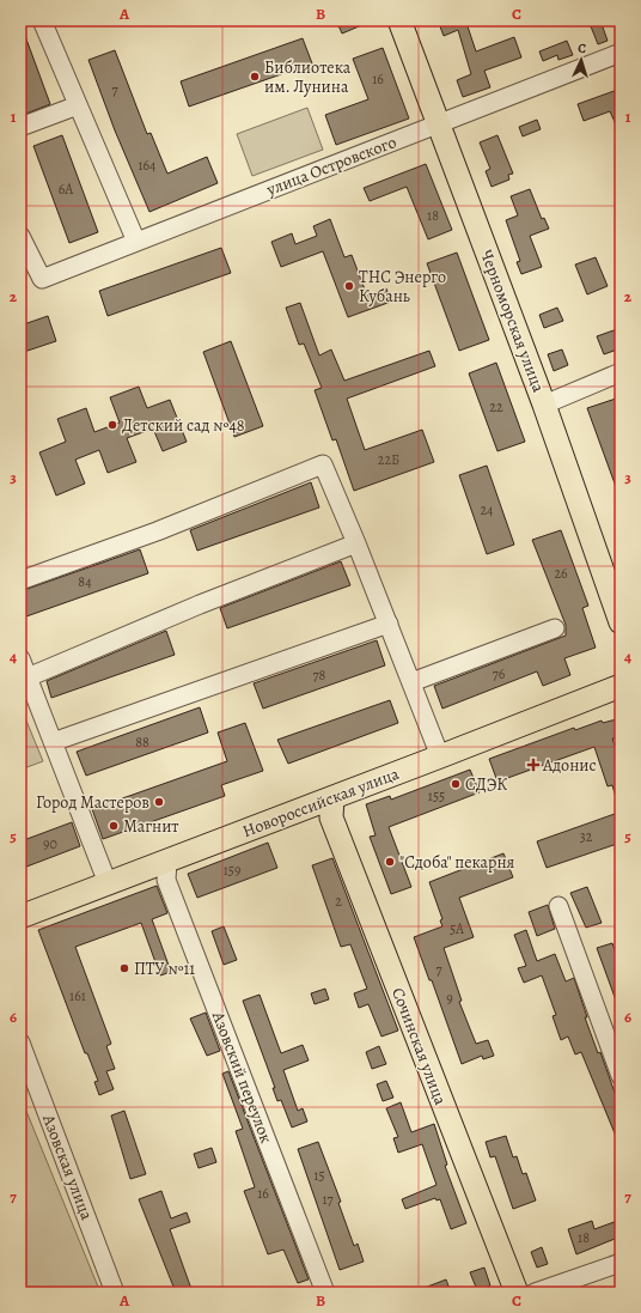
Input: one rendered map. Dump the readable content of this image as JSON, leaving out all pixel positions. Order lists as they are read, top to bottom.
{
  "streets": {
    "main road": ["Черноморская улица", "Новороссийская улица", "Сочинская улица"],
    "lane": ["улица Островского", "Азовский переулок", "Азовская улица"]
  },
  "crossings": [
    ["улица Островского", "Черноморская улица"],
    ["Новороссийская улица", "Сочинская улица"],
    ["Новороссийская улица", "Азовский переулок"]
  ],
  "places": {
    "other": [
      "Библиотека им. Лунина",
      "ТНС Энерго Кубань",
      "Детский сад №48",
      "СДЭК",
      "Город Мастеров",
      "Магнит",
      "\"Сдоба\" пекарня",
      "ПТУ №11"
    ],
    "health": ["Адонис"]
  },
  "house_numbers": [
    "16",
    "7",
    "164",
    "6А",
    "18",
    "22",
    "22Б",
    "24",
    "26",
    "84",
    "76",
    "78",
    "88",
    "155",
    "32",
    "90",
    "159",
    "2",
    "5А",
    "7",
    "161",
    "9",
    "15",
    "16",
    "17",
    "18"
  ],
  "north": "top",
  "grid": {
    "columns": ["A", "B", "C"],
    "rows": [
      "1",
      "2",
      "3",
      "4",
      "5",
      "6",
      "7"
    ]
  }
}
